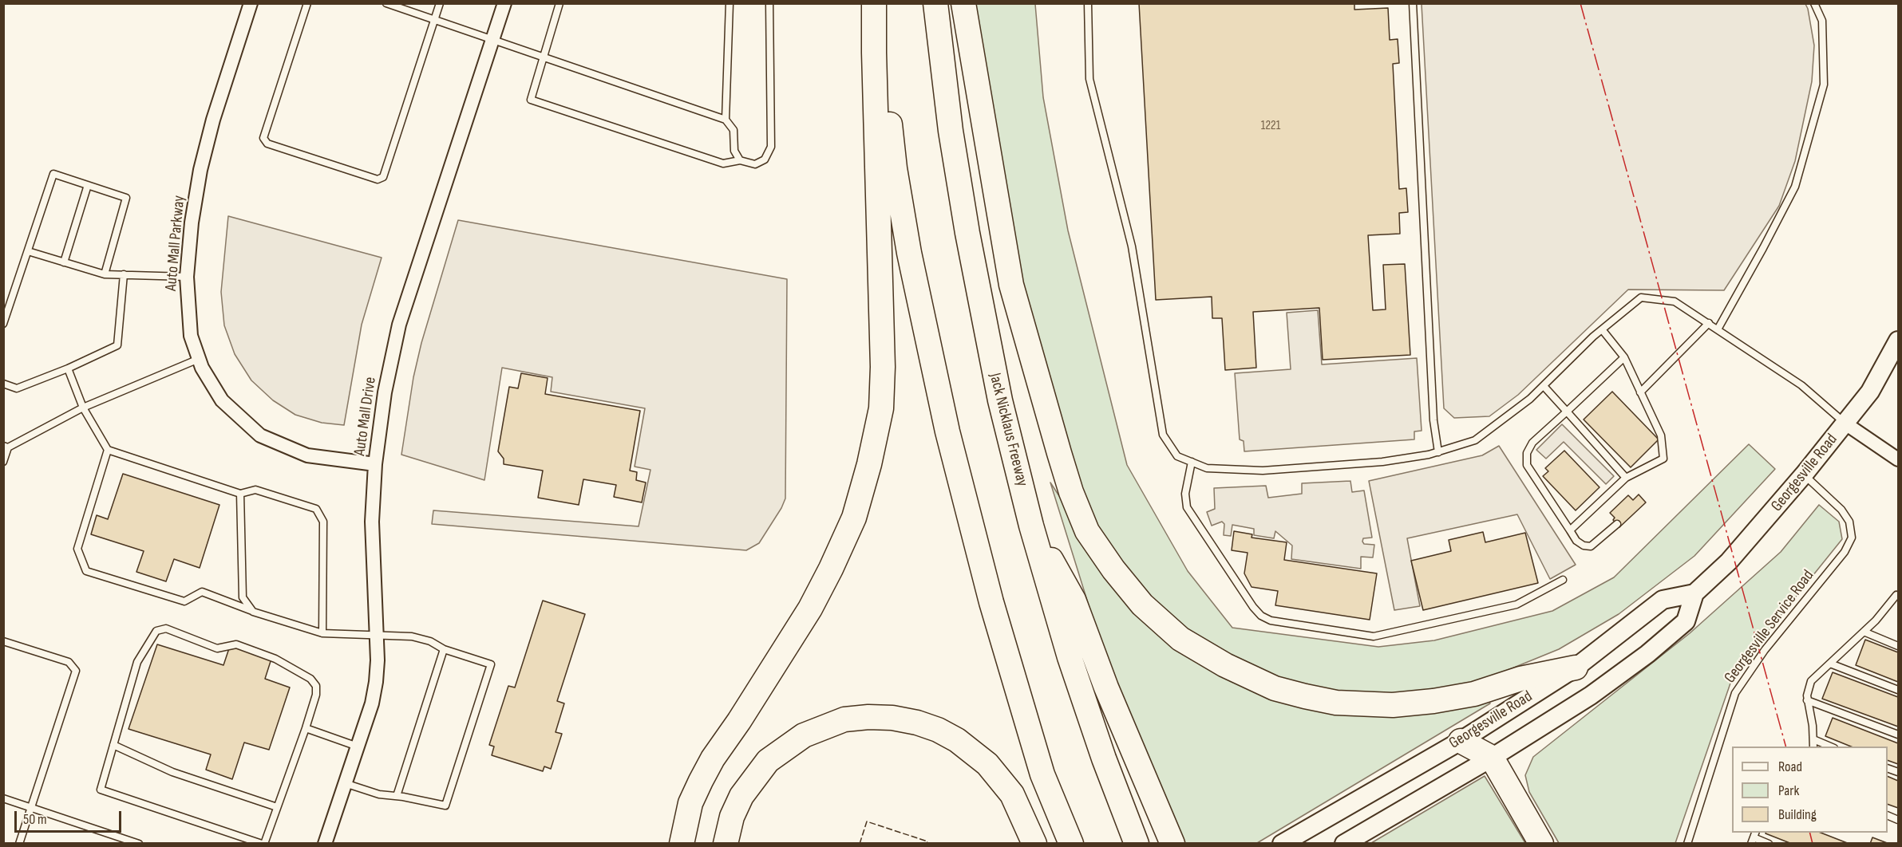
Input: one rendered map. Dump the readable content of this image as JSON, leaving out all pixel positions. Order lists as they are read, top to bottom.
{
  "streets": {
    "highway": ["Jack Nicklaus Freeway"],
    "main road": ["Georgesville Road"],
    "street": ["Auto Mall Parkway", "Auto Mall Drive"],
    "lane": ["Georgesville Service Road"]
  },
  "crossings": [
    ["Auto Mall Parkway", "Auto Mall Drive"],
    ["Georgesville Road", "Georgesville Service Road"]
  ],
  "house_numbers": ["1221"],
  "legend": ["Road", "Park", "Building"],
  "scale_bar": "50 m"
}
